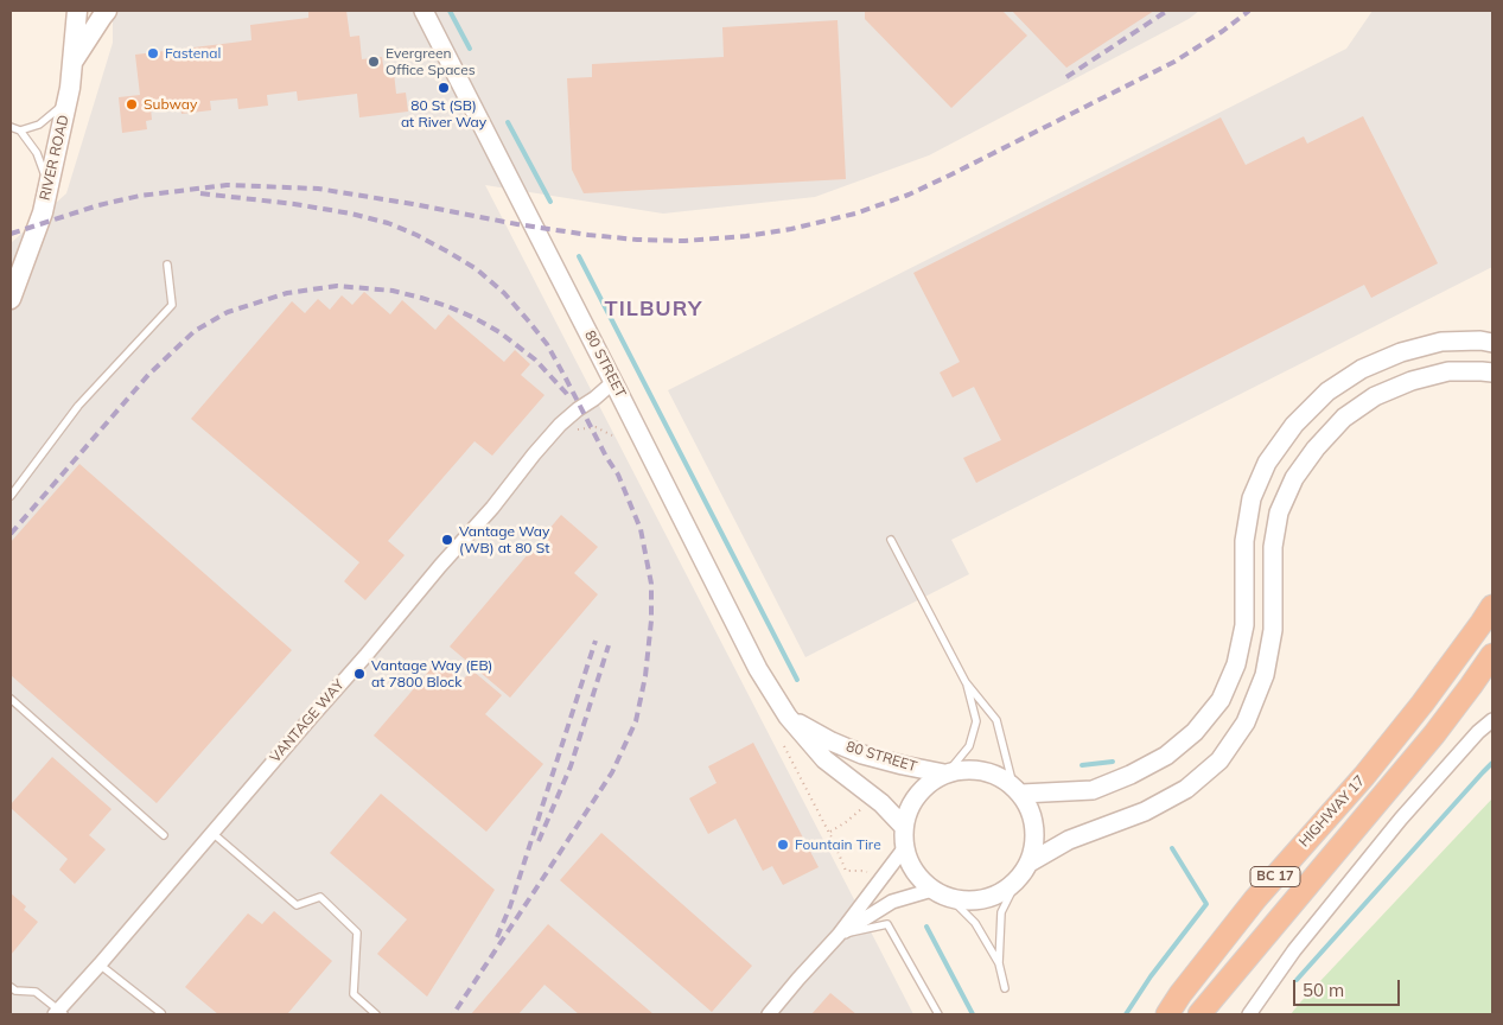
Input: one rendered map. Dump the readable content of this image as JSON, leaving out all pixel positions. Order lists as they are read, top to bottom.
{
  "streets": {
    "highway": ["HIGHWAY 17", "BC 17"],
    "main road": ["RIVER ROAD"],
    "street": ["80 STREET", "VANTAGE WAY"]
  },
  "crossings": [
    ["80 STREET", "VANTAGE WAY"]
  ],
  "districts": ["TILBURY"],
  "places": [
    "Fastenal",
    "Evergreen Office Spaces",
    "80 St (SB) at River Way",
    "Subway",
    "Vantage Way (WB) at 80 St",
    "Vantage Way (EB) at 7800 Block",
    "Fountain Tire"
  ],
  "scale_bar": "50 m"
}
